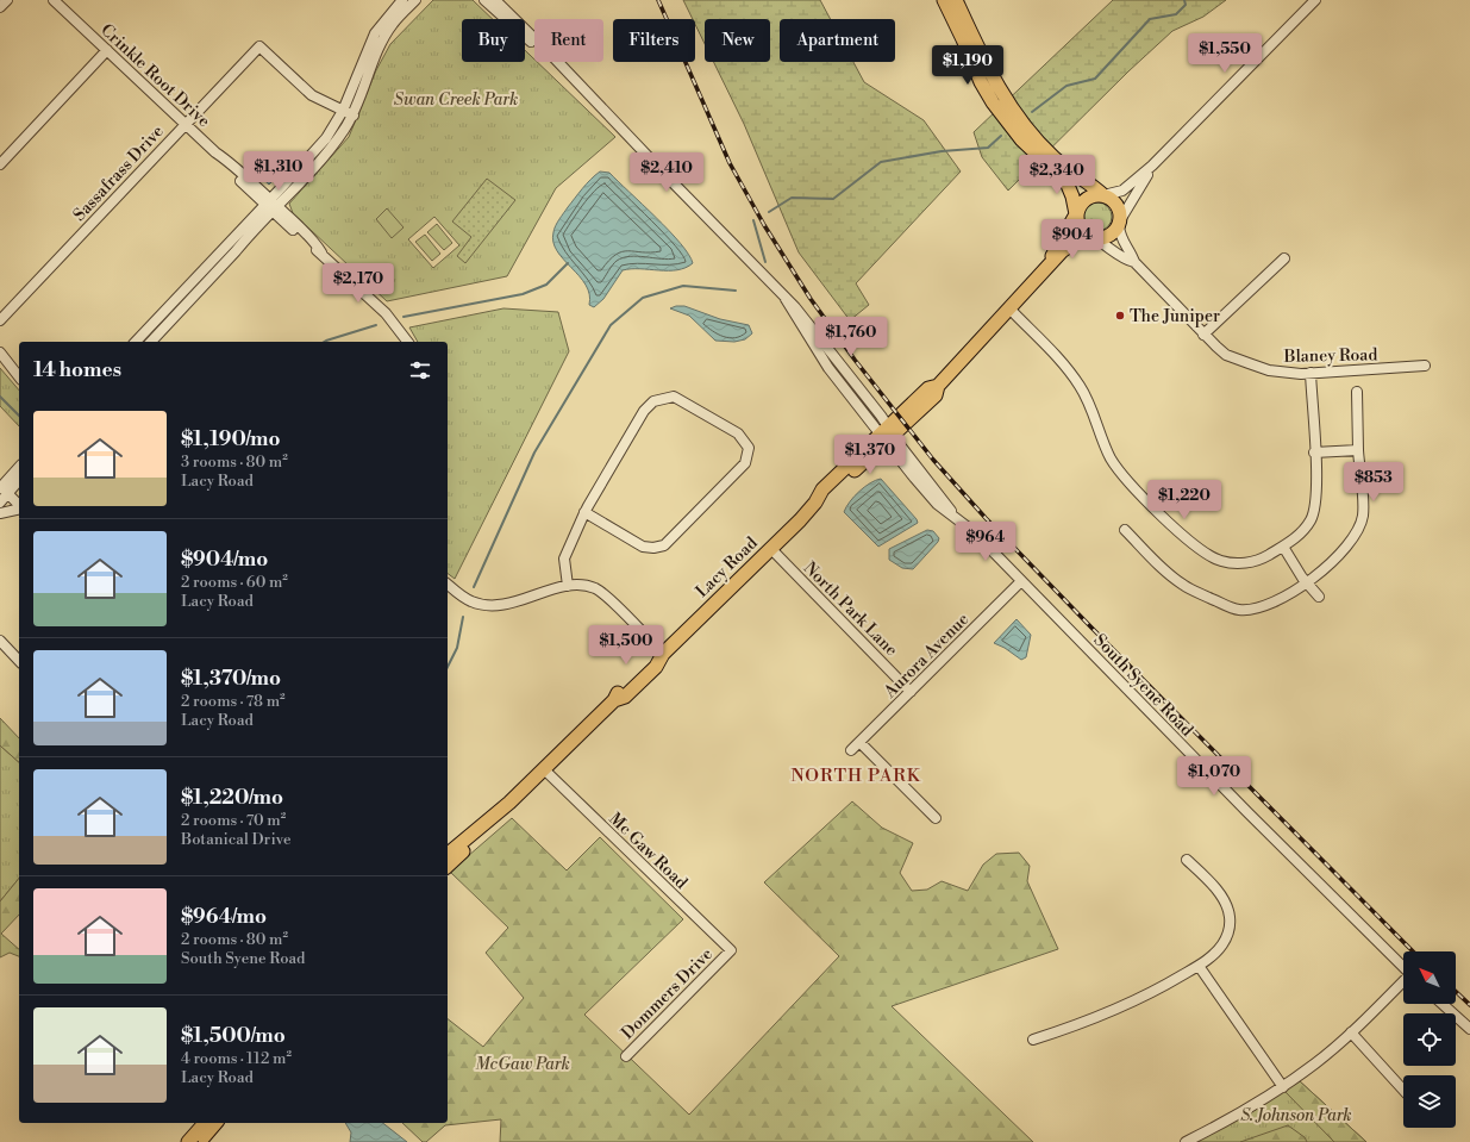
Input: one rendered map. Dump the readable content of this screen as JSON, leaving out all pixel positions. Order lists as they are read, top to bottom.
{
  "streets": {
    "main road": ["Lacy Road"],
    "street": [
      "Crinkle Root Drive",
      "Sassafrass Drive",
      "Blaney Road",
      "North Park Lane",
      "Aurora Avenue",
      "South Syene Road",
      "Mc Gaw Road",
      "Dommers Drive"
    ]
  },
  "crossings": [
    ["Crinkle Root Drive", "Sassafrass Drive"],
    ["Blaney Road", "Lacy Road"],
    ["Lacy Road", "North Park Lane"],
    ["Lacy Road", "South Syene Road"],
    ["Lacy Road", "Mc Gaw Road"],
    ["North Park Lane", "Aurora Avenue"],
    ["Aurora Avenue", "South Syene Road"],
    ["Mc Gaw Road", "Dommers Drive"]
  ],
  "districts": ["NORTH PARK"],
  "parks": ["Swan Creek Park", "McGaw Park", "S. Johnson Park"],
  "places": ["The Juniper"],
  "north": "top left",
  "page": {
    "chip": [
      "Buy",
      "Rent",
      "Filters",
      "New",
      "Apartment"
    ],
    "price": [
      "$1,550",
      "$1,190",
      "$1,310",
      "$2,410",
      "$2,340",
      "$904",
      "$2,170",
      "$1,760",
      "$1,370",
      "$853",
      "$1,220",
      "$964",
      "$1,500",
      "$1,070"
    ],
    "heading": "14 homes",
    "list": [
      {
        "name": "$1,190/mo",
        "note": "3 rooms · 80 m² · Lacy Road"
      },
      {
        "name": "$904/mo",
        "note": "2 rooms · 60 m² · Lacy Road"
      },
      {
        "name": "$1,370/mo",
        "note": "2 rooms · 78 m² · Lacy Road"
      },
      {
        "name": "$1,220/mo",
        "note": "2 rooms · 70 m² · Botanical Drive"
      },
      {
        "name": "$964/mo",
        "note": "2 rooms · 80 m² · South Syene Road"
      },
      {
        "name": "$1,500/mo",
        "note": "4 rooms · 112 m² · Lacy Road"
      }
    ]
  }
}
